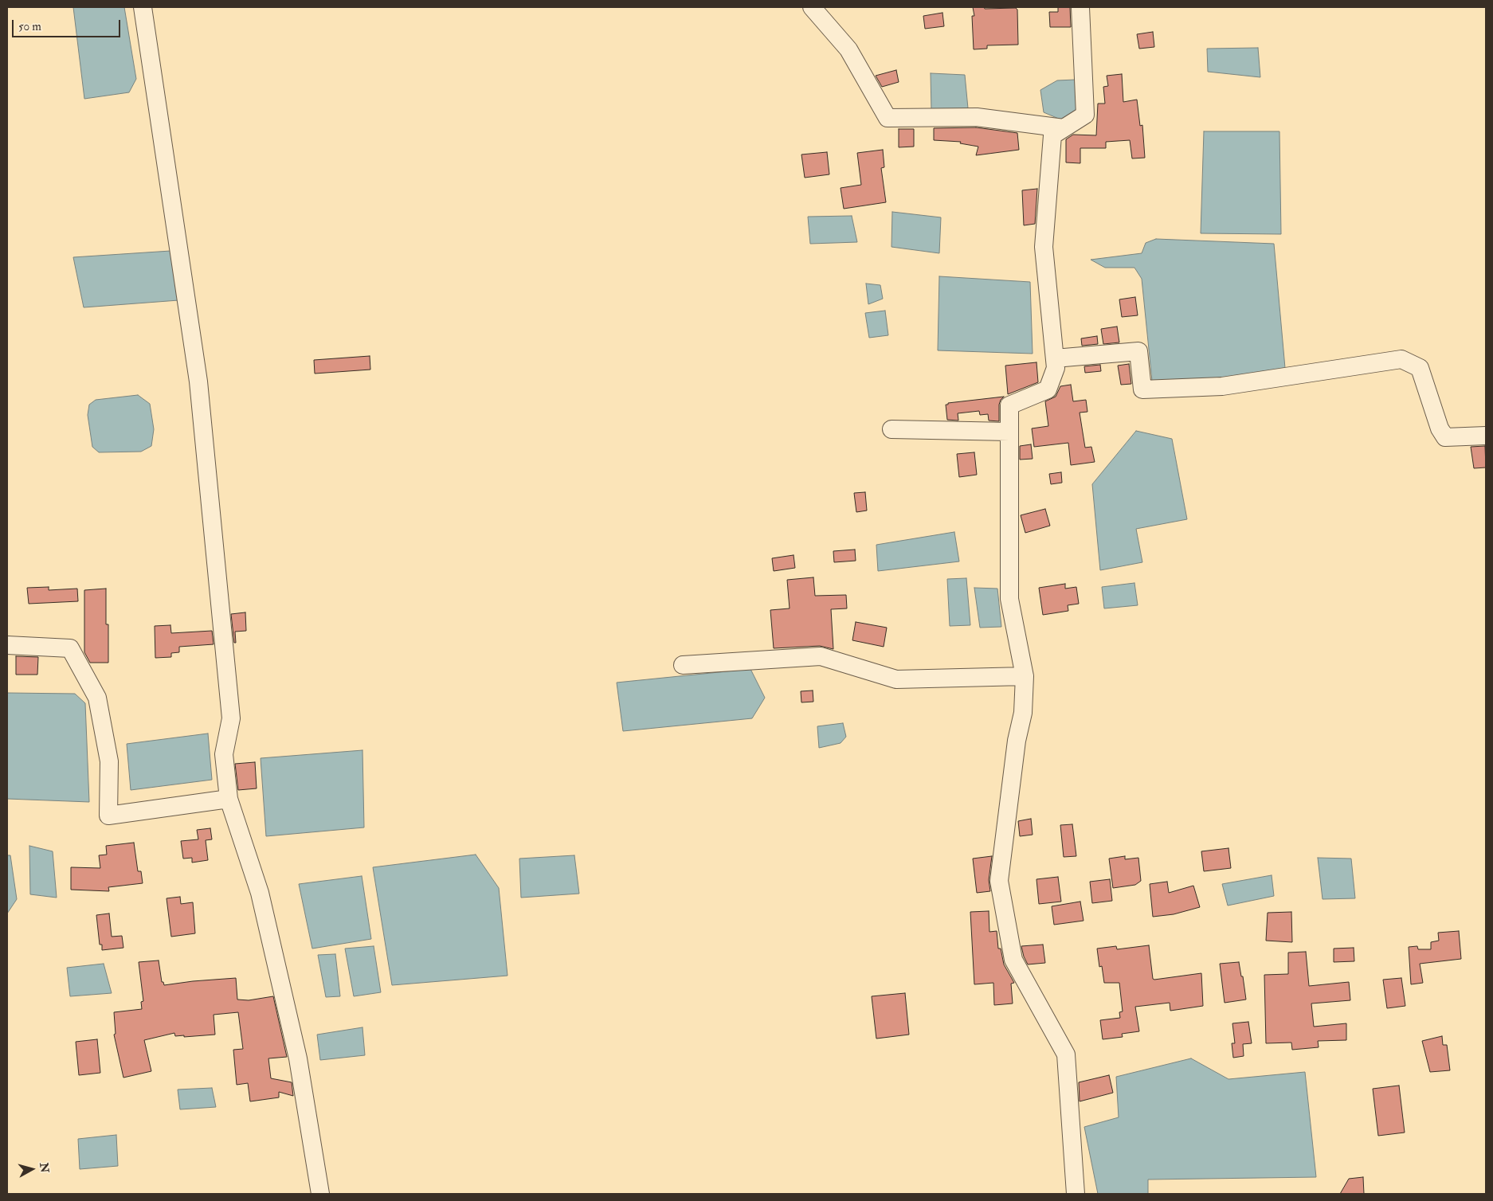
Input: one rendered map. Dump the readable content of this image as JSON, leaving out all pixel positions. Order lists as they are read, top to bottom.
{
  "scale_bar": "50 m",
  "north": "right"
}
